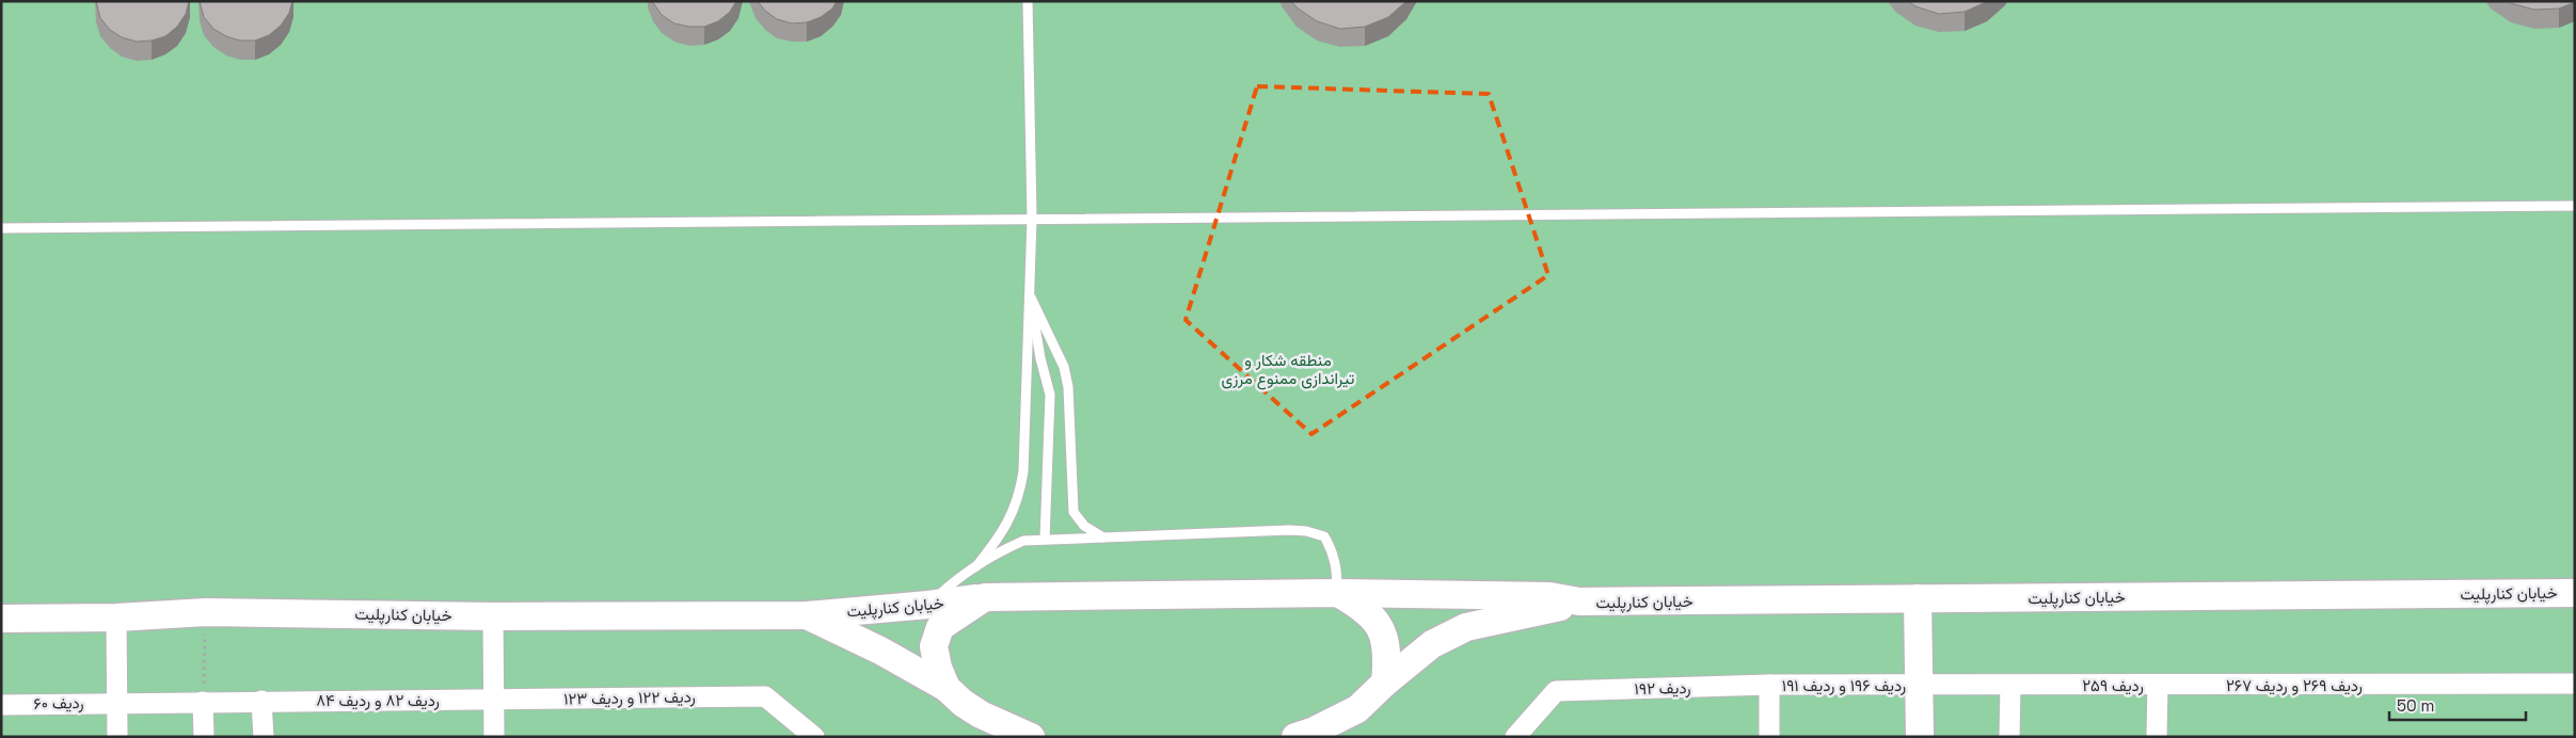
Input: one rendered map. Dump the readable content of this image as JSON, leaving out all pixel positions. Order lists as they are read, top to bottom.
{
  "streets": {
    "main road": ["خیابان کنارپلیت"],
    "street": [
      "ردیف ۱۹۶ و ردیف ۱۹۱",
      "ردیف ۲۵۹",
      "ردیف ۲۶۹ و ردیف ۲۶۷",
      "ردیف ۱۹۲",
      "ردیف ۱۲۲ و ردیف ۱۲۳",
      "ردیف ۸۲ و ردیف ۸۴",
      "ردیف ۶۰"
    ]
  },
  "crossings": [
    ["ردیف ۱۹۶ و ردیف ۱۹۱", "ردیف ۲۵۹"],
    ["ردیف ۱۹۶ و ردیف ۱۹۱", "ردیف ۱۹۲"],
    ["ردیف ۲۵۹", "ردیف ۲۶۹ و ردیف ۲۶۷"],
    ["ردیف ۱۲۲ و ردیف ۱۲۳", "ردیف ۸۲ و ردیف ۸۴"],
    ["ردیف ۸۲ و ردیف ۸۴", "ردیف ۶۰"]
  ],
  "parks": ["منطقه شکار و تیراندازی ممنوع مرزی"],
  "scale_bar": "50 m"
}
